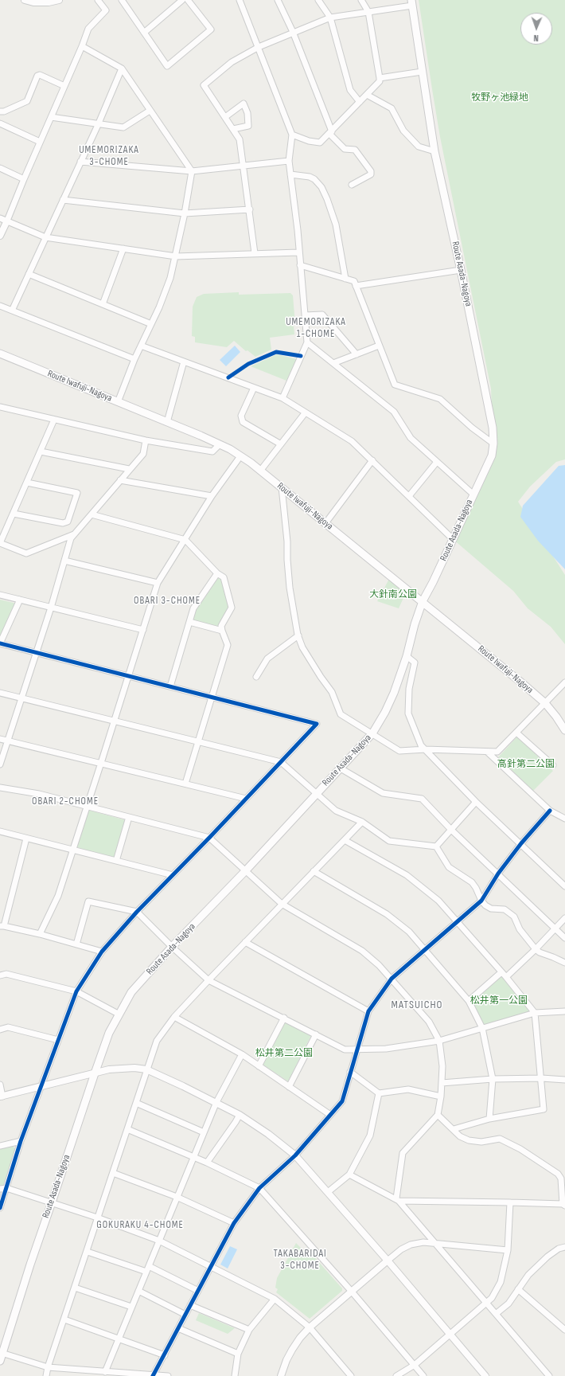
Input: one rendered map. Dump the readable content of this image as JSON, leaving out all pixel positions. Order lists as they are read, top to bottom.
{
  "streets": {
    "main road": ["Route Asada-Nagoya", "Route Iwafuji-Nagoya"]
  },
  "crossings": [
    ["Route Asada-Nagoya", "Route Iwafuji-Nagoya"]
  ],
  "districts": [
    "UMEMORIZAKA 3-CHOME",
    "UMEMORIZAKA 1-CHOME",
    "OBARI 3-CHOME",
    "OBARI 2-CHOME",
    "MATSUICHO",
    "GOKURAKU 4-CHOME",
    "TAKABARIDAI 3-CHOME"
  ],
  "parks": [
    "牧野ヶ池緑地",
    "大針南公園",
    "高針第二公園",
    "松井第一公園",
    "松井第二公園"
  ],
  "north": "bottom"
}
